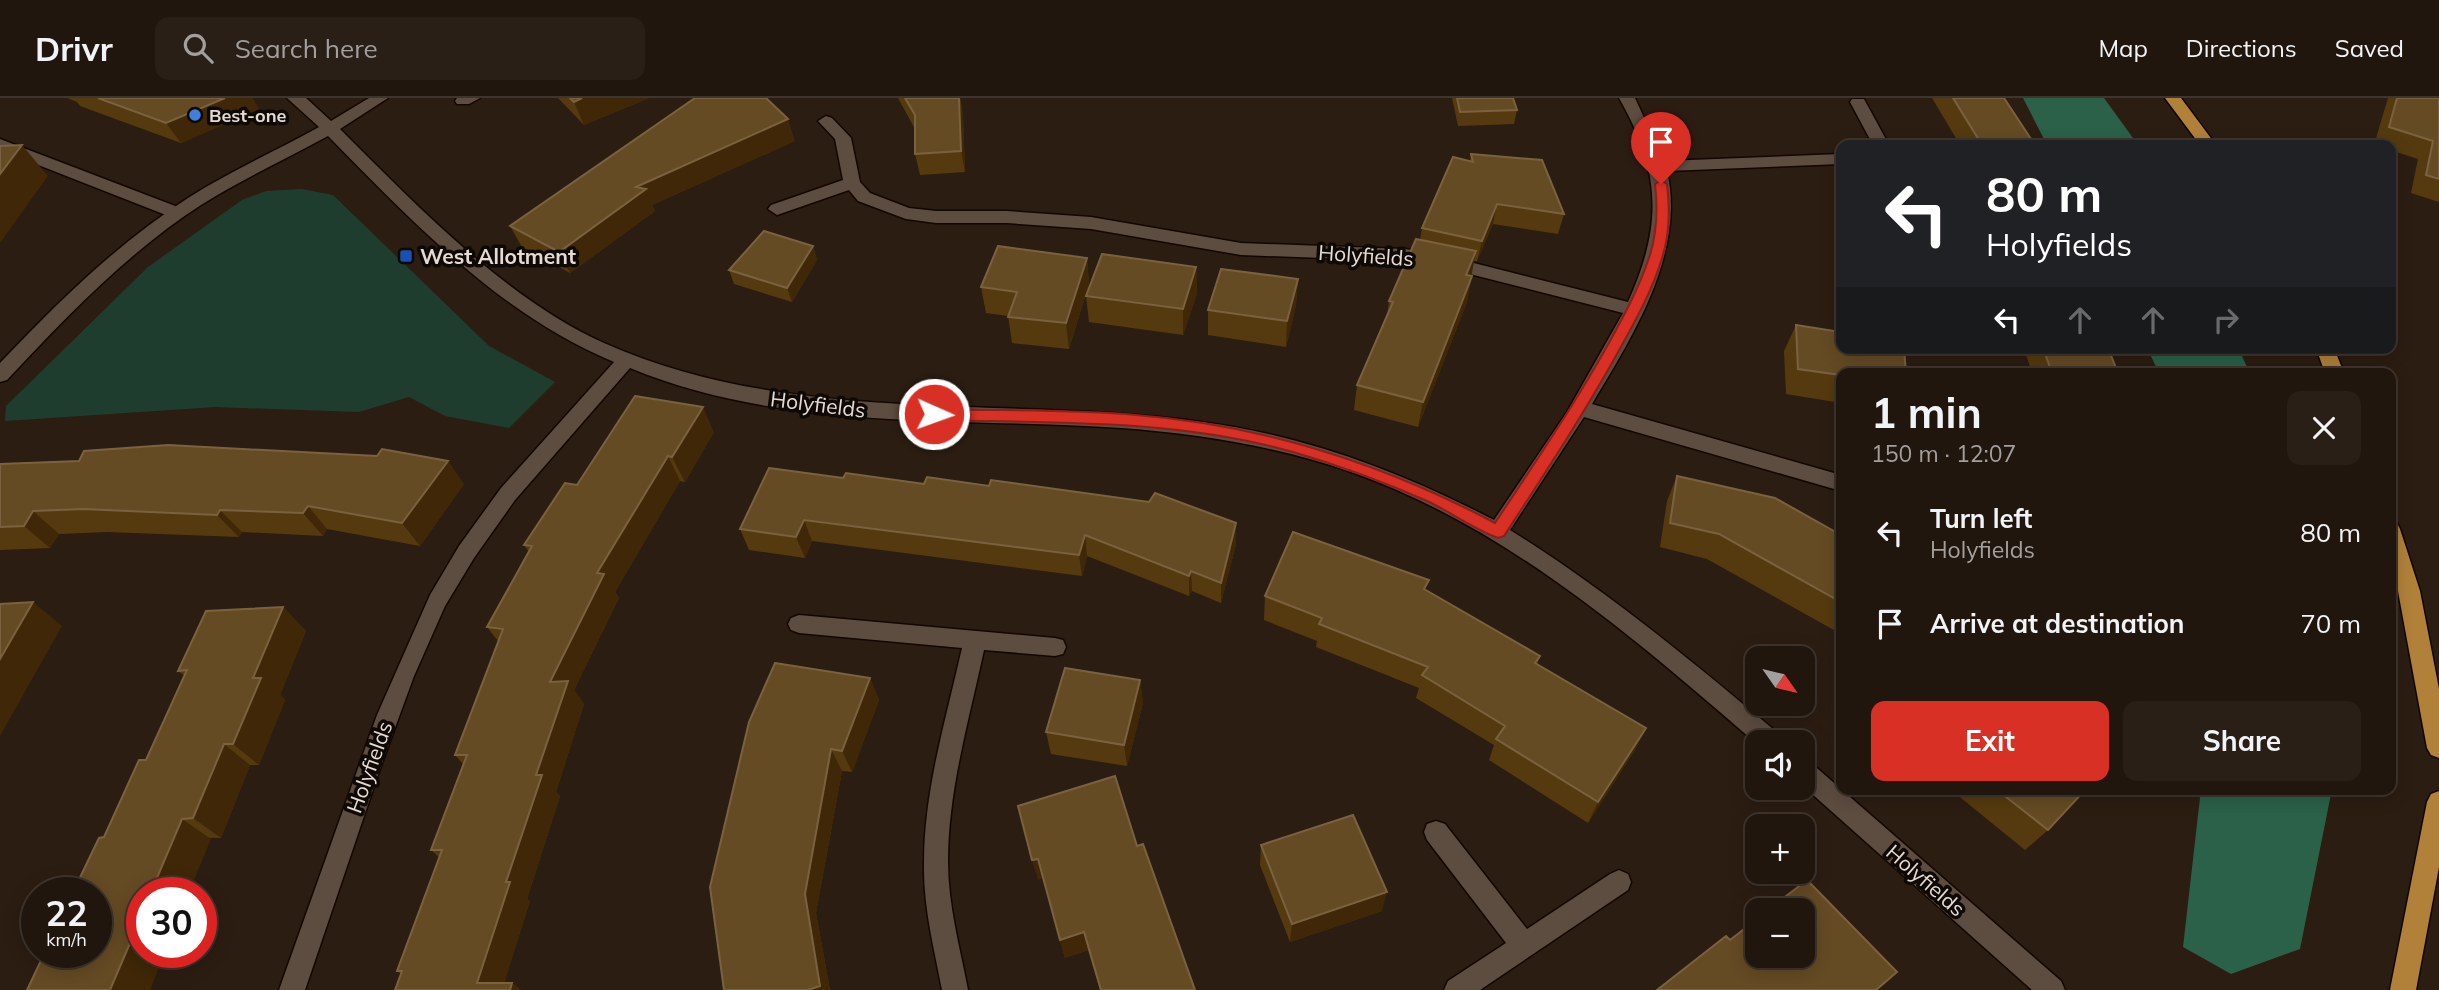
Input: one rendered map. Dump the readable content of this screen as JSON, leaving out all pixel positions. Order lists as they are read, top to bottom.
{
  "streets": {
    "street": ["Holyfields"]
  },
  "places": {
    "other": ["Best-one"],
    "transit": ["West Allotment"]
  },
  "north": "bottom right",
  "page": {
    "header": "Drivr",
    "search": "Search here",
    "nav": ["Map", "Directions", "Saved"],
    "turn": ["80 m", "Holyfields"],
    "heading": ["1 min", "150 m · 12:07"],
    "list": [
      {
        "name": "Turn left",
        "note": "Holyfields",
        "value": "80 m"
      },
      {
        "name": "Arrive at destination",
        "value": "70 m"
      }
    ],
    "map_buttons": ["+", "−"],
    "buttons": ["Exit", "Share"],
    "speed": "22 km/h",
    "limit": "30"
  }
}
